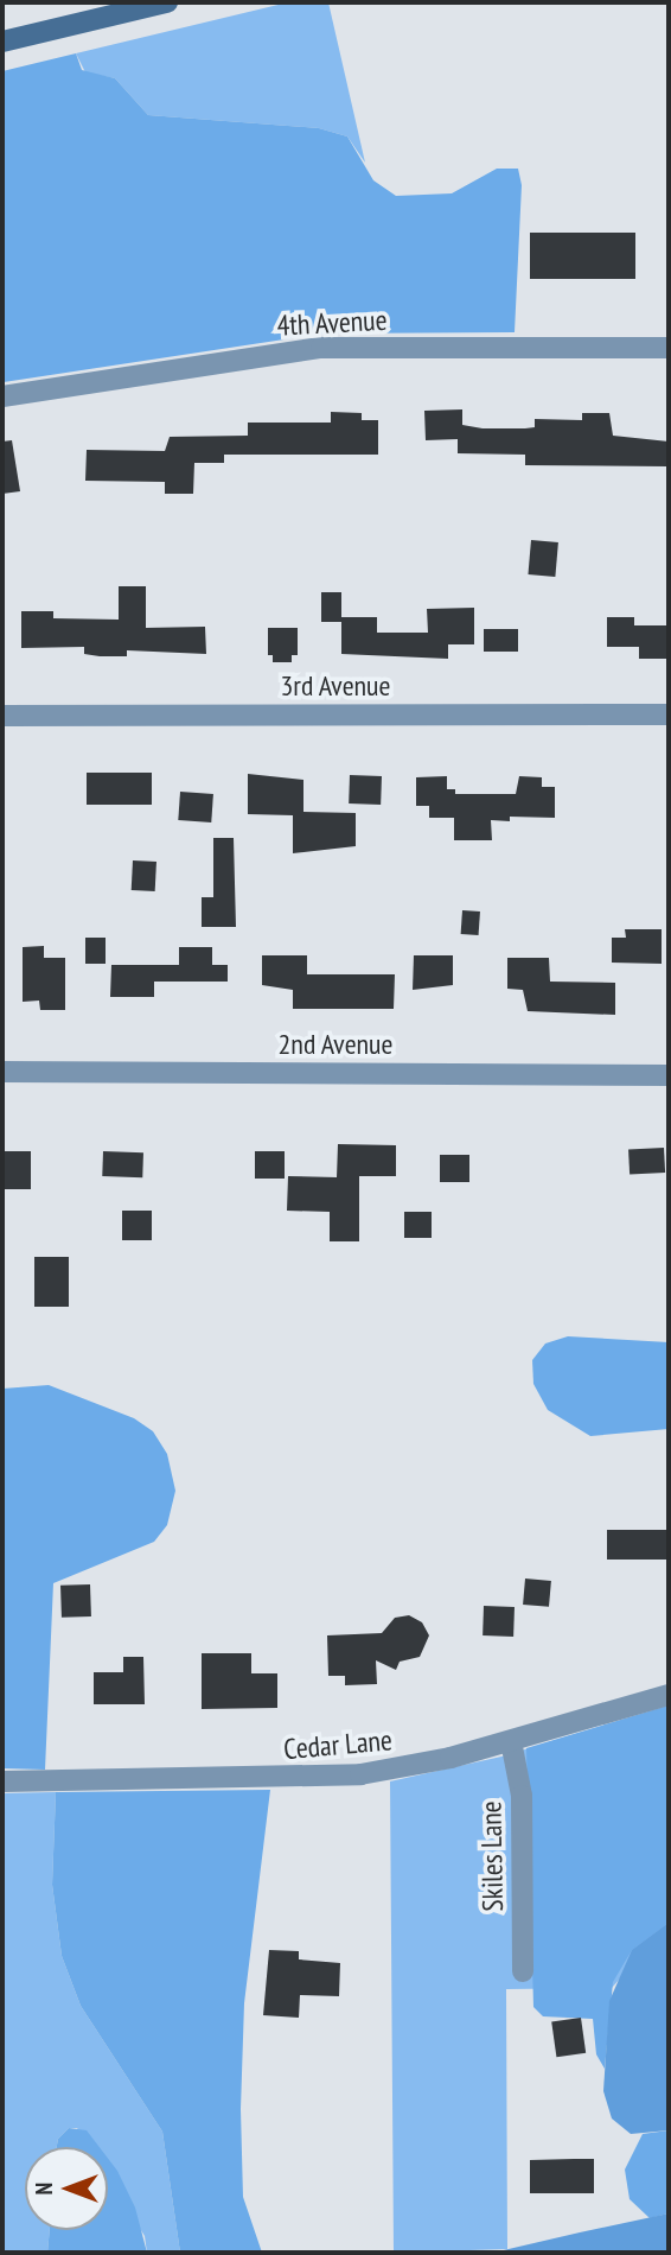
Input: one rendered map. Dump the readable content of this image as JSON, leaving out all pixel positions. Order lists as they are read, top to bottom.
{
  "streets": {
    "street": [
      "4th Avenue",
      "3rd Avenue",
      "2nd Avenue",
      "Cedar Lane",
      "Skiles Lane"
    ]
  },
  "crossings": [
    ["Cedar Lane", "Skiles Lane"]
  ],
  "north": "left"
}
